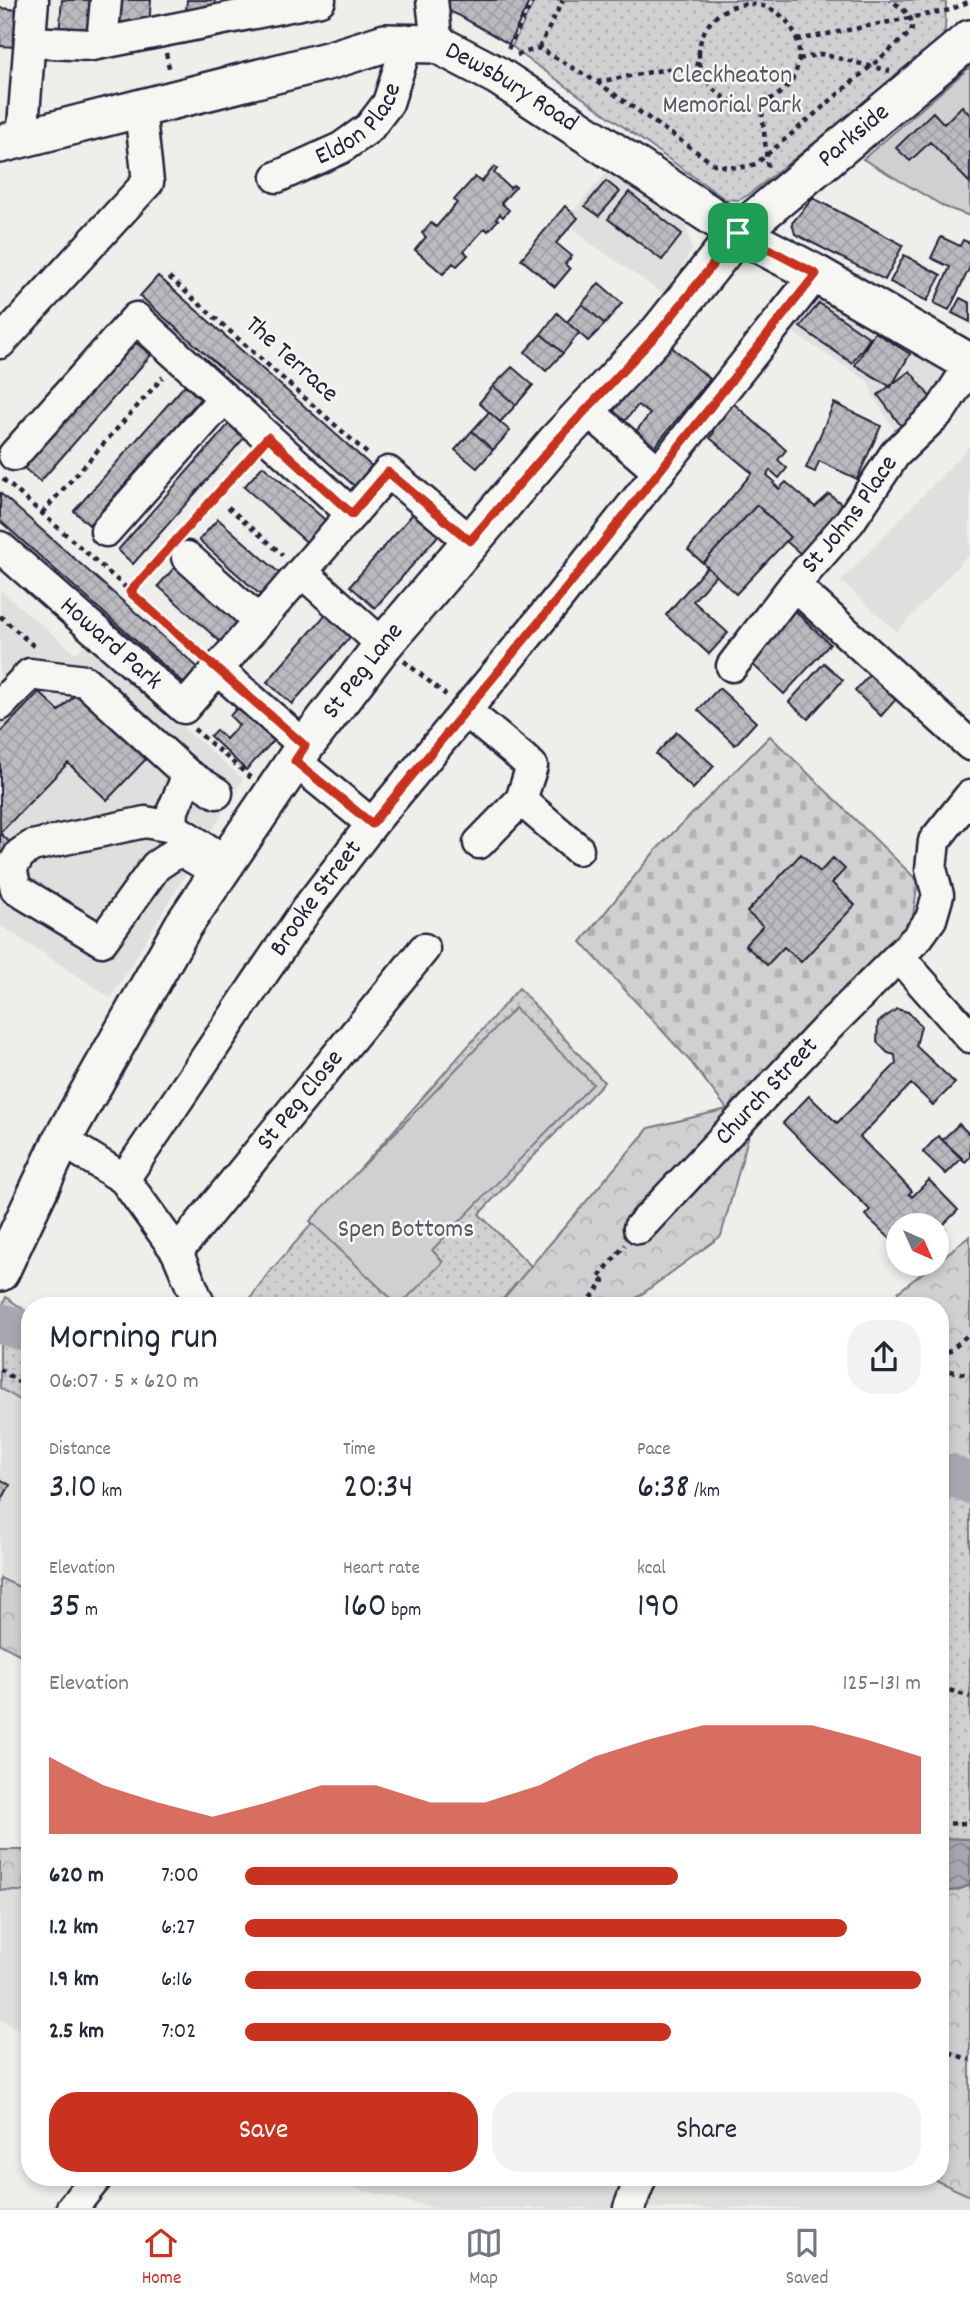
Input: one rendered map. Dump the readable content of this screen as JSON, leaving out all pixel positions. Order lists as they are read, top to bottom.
{
  "streets": {
    "main road": ["Dewsbury Road", "Parkside", "St Peg Lane"],
    "street": [
      "Eldon Place",
      "St Johns Place",
      "Howard Park",
      "Brooke Street",
      "Church Street",
      "St Peg Close"
    ],
    "path": ["The Terrace"]
  },
  "crossings": [
    ["Dewsbury Road", "Eldon Place"],
    ["Dewsbury Road", "Parkside"],
    ["Dewsbury Road", "St Johns Place"],
    ["Dewsbury Road", "St Peg Lane"],
    ["Dewsbury Road", "Brooke Street"],
    ["Parkside", "St Peg Lane"],
    ["The Terrace", "Howard Park"]
  ],
  "parks": ["Cleckheaton Memorial Park", "Spen Bottoms"],
  "north": "bottom right",
  "page": {
    "heading": ["Morning run", "06:07 · 5 × 620 m"],
    "stats": [
      ["Distance", "3.10 km"],
      ["Time", "20:34"],
      ["Pace", "6:38 /km"],
      ["Elevation", "35 m"],
      ["Heart rate", "160 bpm"],
      ["kcal", "190"]
    ],
    "chart": ["Elevation", "125–131 m"],
    "list": [
      {
        "name": "620 m",
        "note": "7:00"
      },
      {
        "name": "1.2 km",
        "note": "6:27"
      },
      {
        "name": "1.9 km",
        "note": "6:16"
      },
      {
        "name": "2.5 km",
        "note": "7:02"
      }
    ],
    "buttons": ["Save", "Share"],
    "tabs": ["Home", "Map", "Saved"]
  }
}
